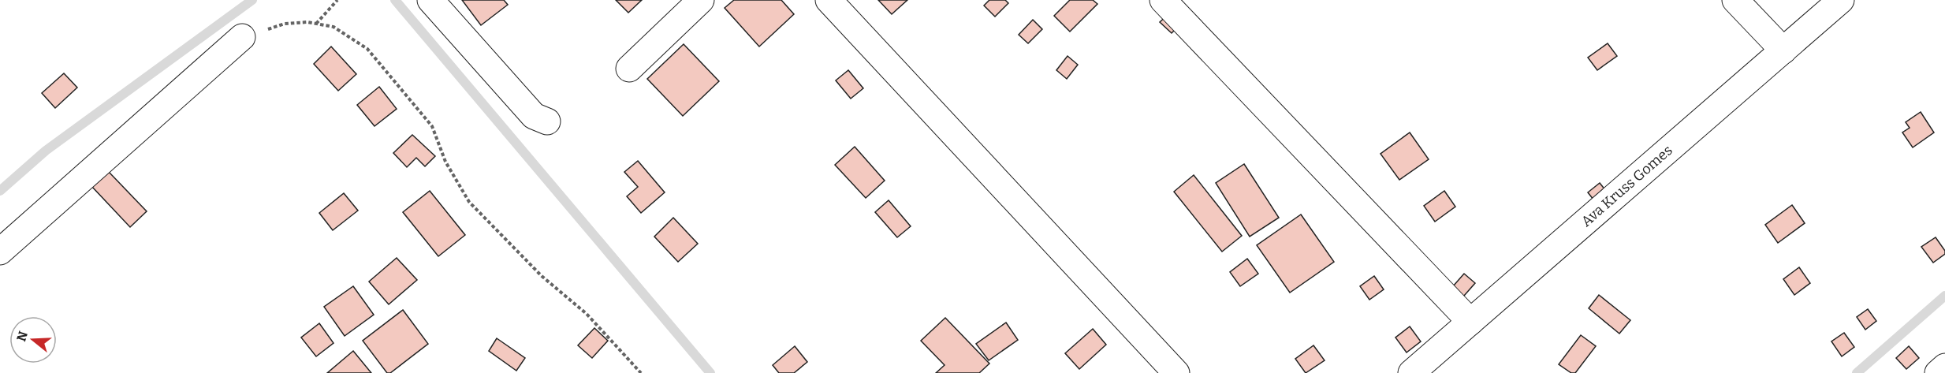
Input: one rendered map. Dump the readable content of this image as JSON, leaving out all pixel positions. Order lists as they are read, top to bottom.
{
  "streets": {
    "street": ["Ava Kruss Gomes"]
  },
  "north": "left"
}
